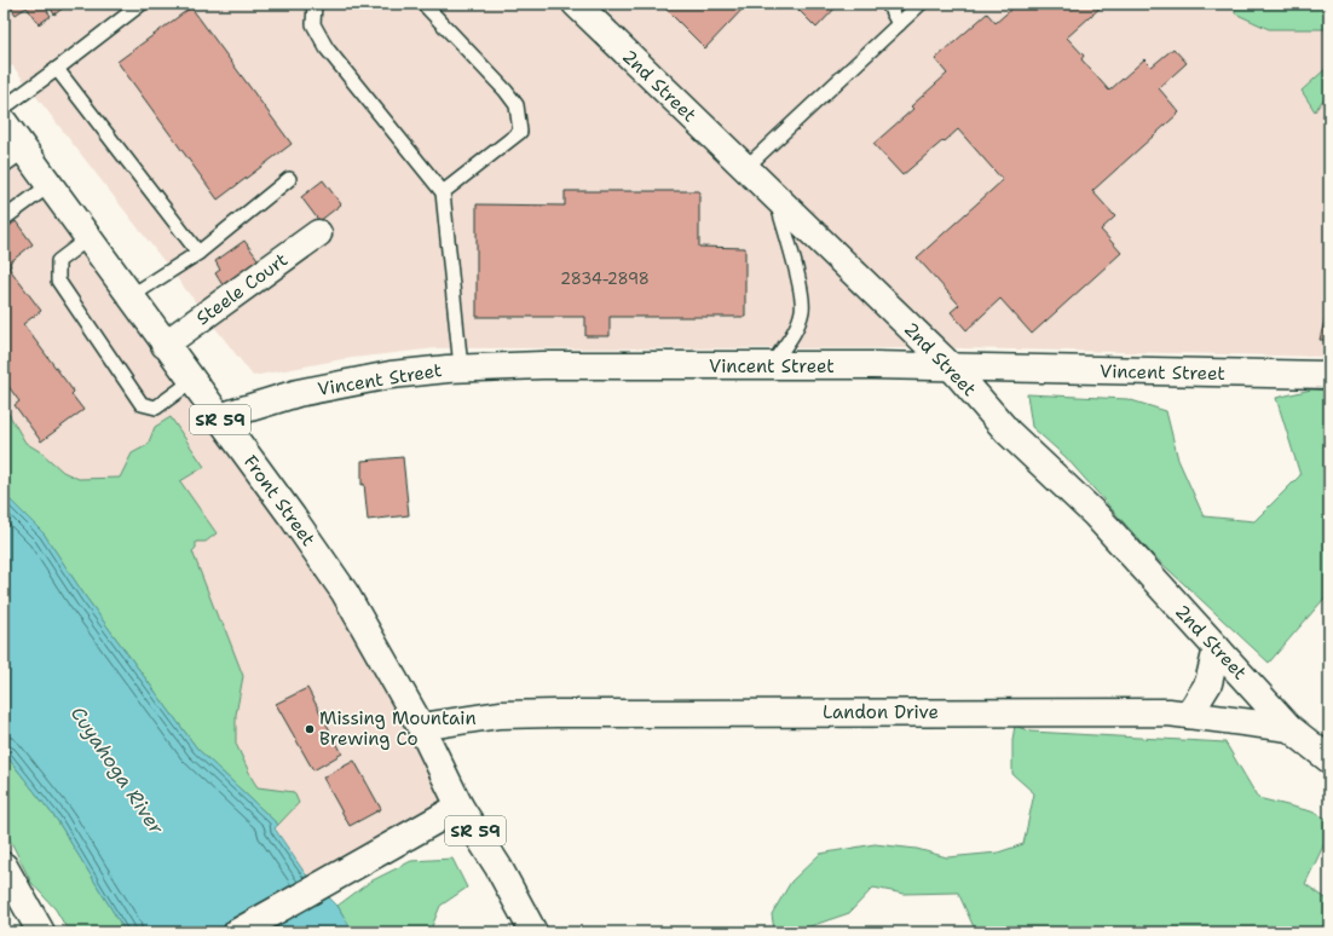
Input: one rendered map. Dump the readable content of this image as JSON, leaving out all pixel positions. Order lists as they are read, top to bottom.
{
  "streets": {
    "street": [
      "2nd Street",
      "Steele Court",
      "Vincent Street",
      "SR 59",
      "Front Street",
      "Landon Drive"
    ]
  },
  "crossings": [
    ["2nd Street", "Vincent Street"],
    ["2nd Street", "Landon Drive"],
    ["Steele Court", "Front Street"],
    ["Vincent Street", "Front Street"],
    ["SR 59", "Front Street"],
    ["SR 59", "Landon Drive"],
    ["Front Street", "Landon Drive"]
  ],
  "water": ["Cuyahoga River"],
  "places": ["Missing Mountain Brewing Co"],
  "house_numbers": ["2834-2898"]
}
